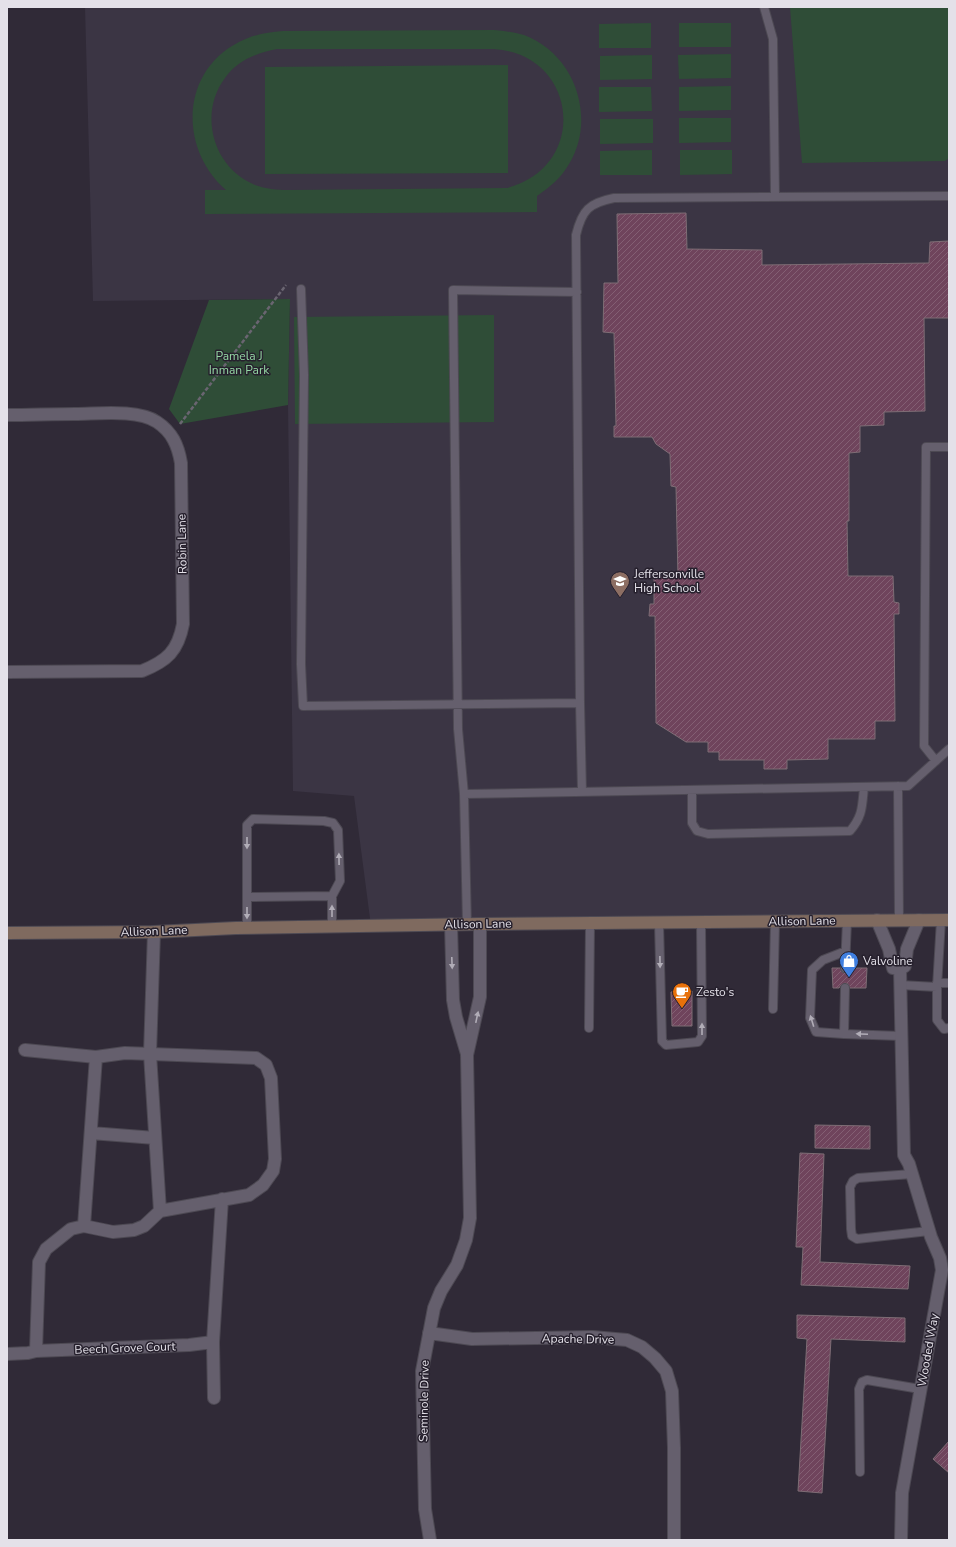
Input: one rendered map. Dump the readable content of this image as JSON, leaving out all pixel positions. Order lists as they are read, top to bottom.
{
  "streets": {
    "main road": ["Allison Lane"],
    "street": [
      "Robin Lane",
      "Apache Drive",
      "Beech Grove Court",
      "Wooded Way",
      "Seminole Drive"
    ]
  },
  "crossings": [
    ["Allison Lane", "Seminole Drive"],
    ["Apache Drive", "Seminole Drive"]
  ],
  "parks": ["Pamela J Inman Park"],
  "places": {
    "school or university": ["Jeffersonville High School"],
    "shop": ["Valvoline"],
    "cafe": ["Zesto's"]
  }
}
